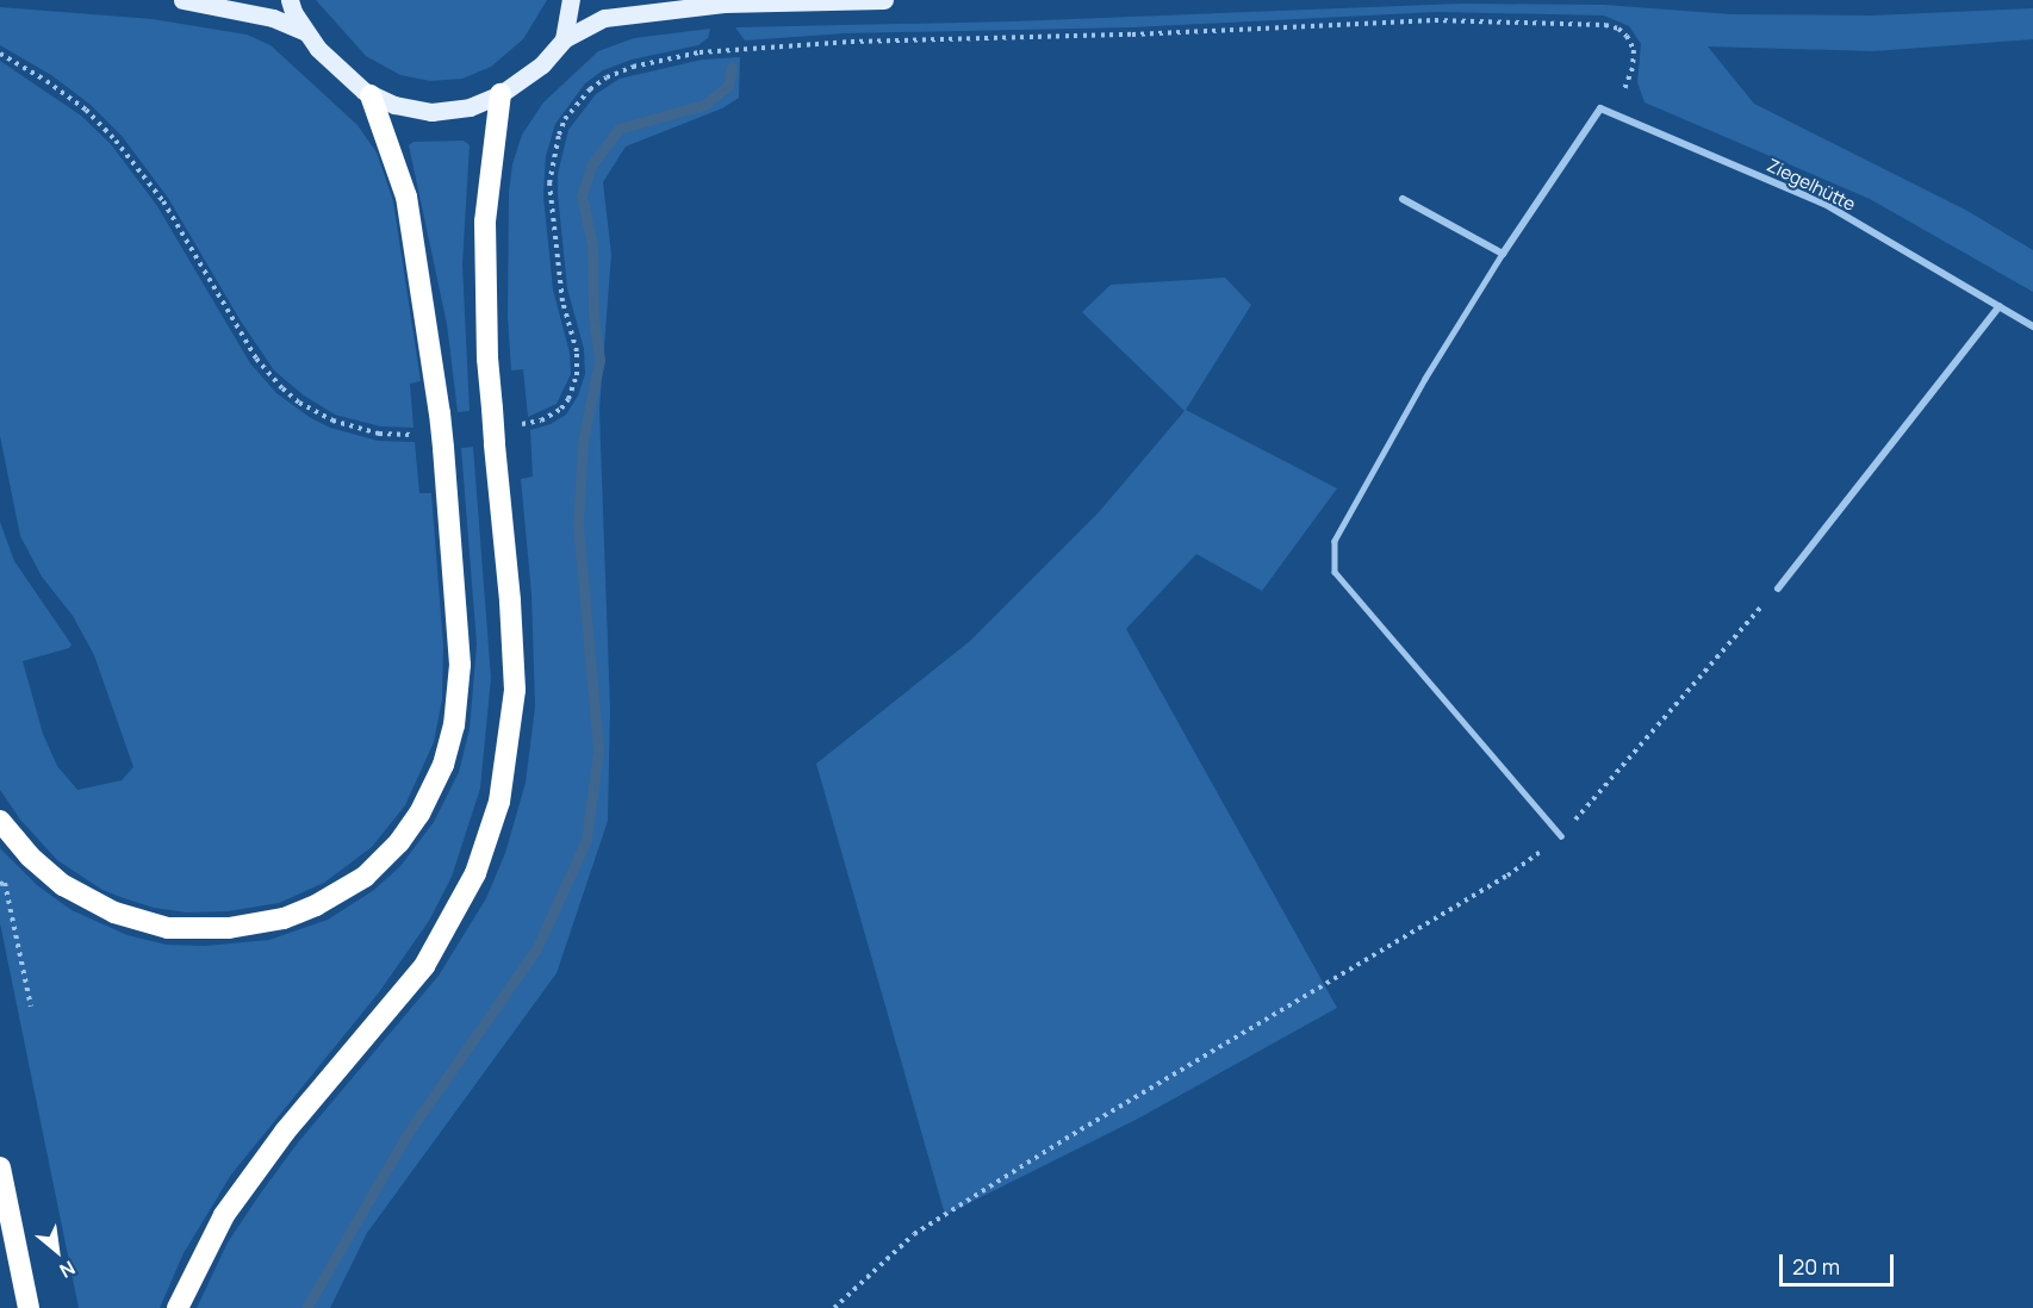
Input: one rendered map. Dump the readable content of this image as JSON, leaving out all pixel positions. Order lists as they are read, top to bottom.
{
  "streets": {
    "street": ["Ziegelhütte"]
  },
  "scale_bar": "20 m",
  "north": "bottom right"
}
